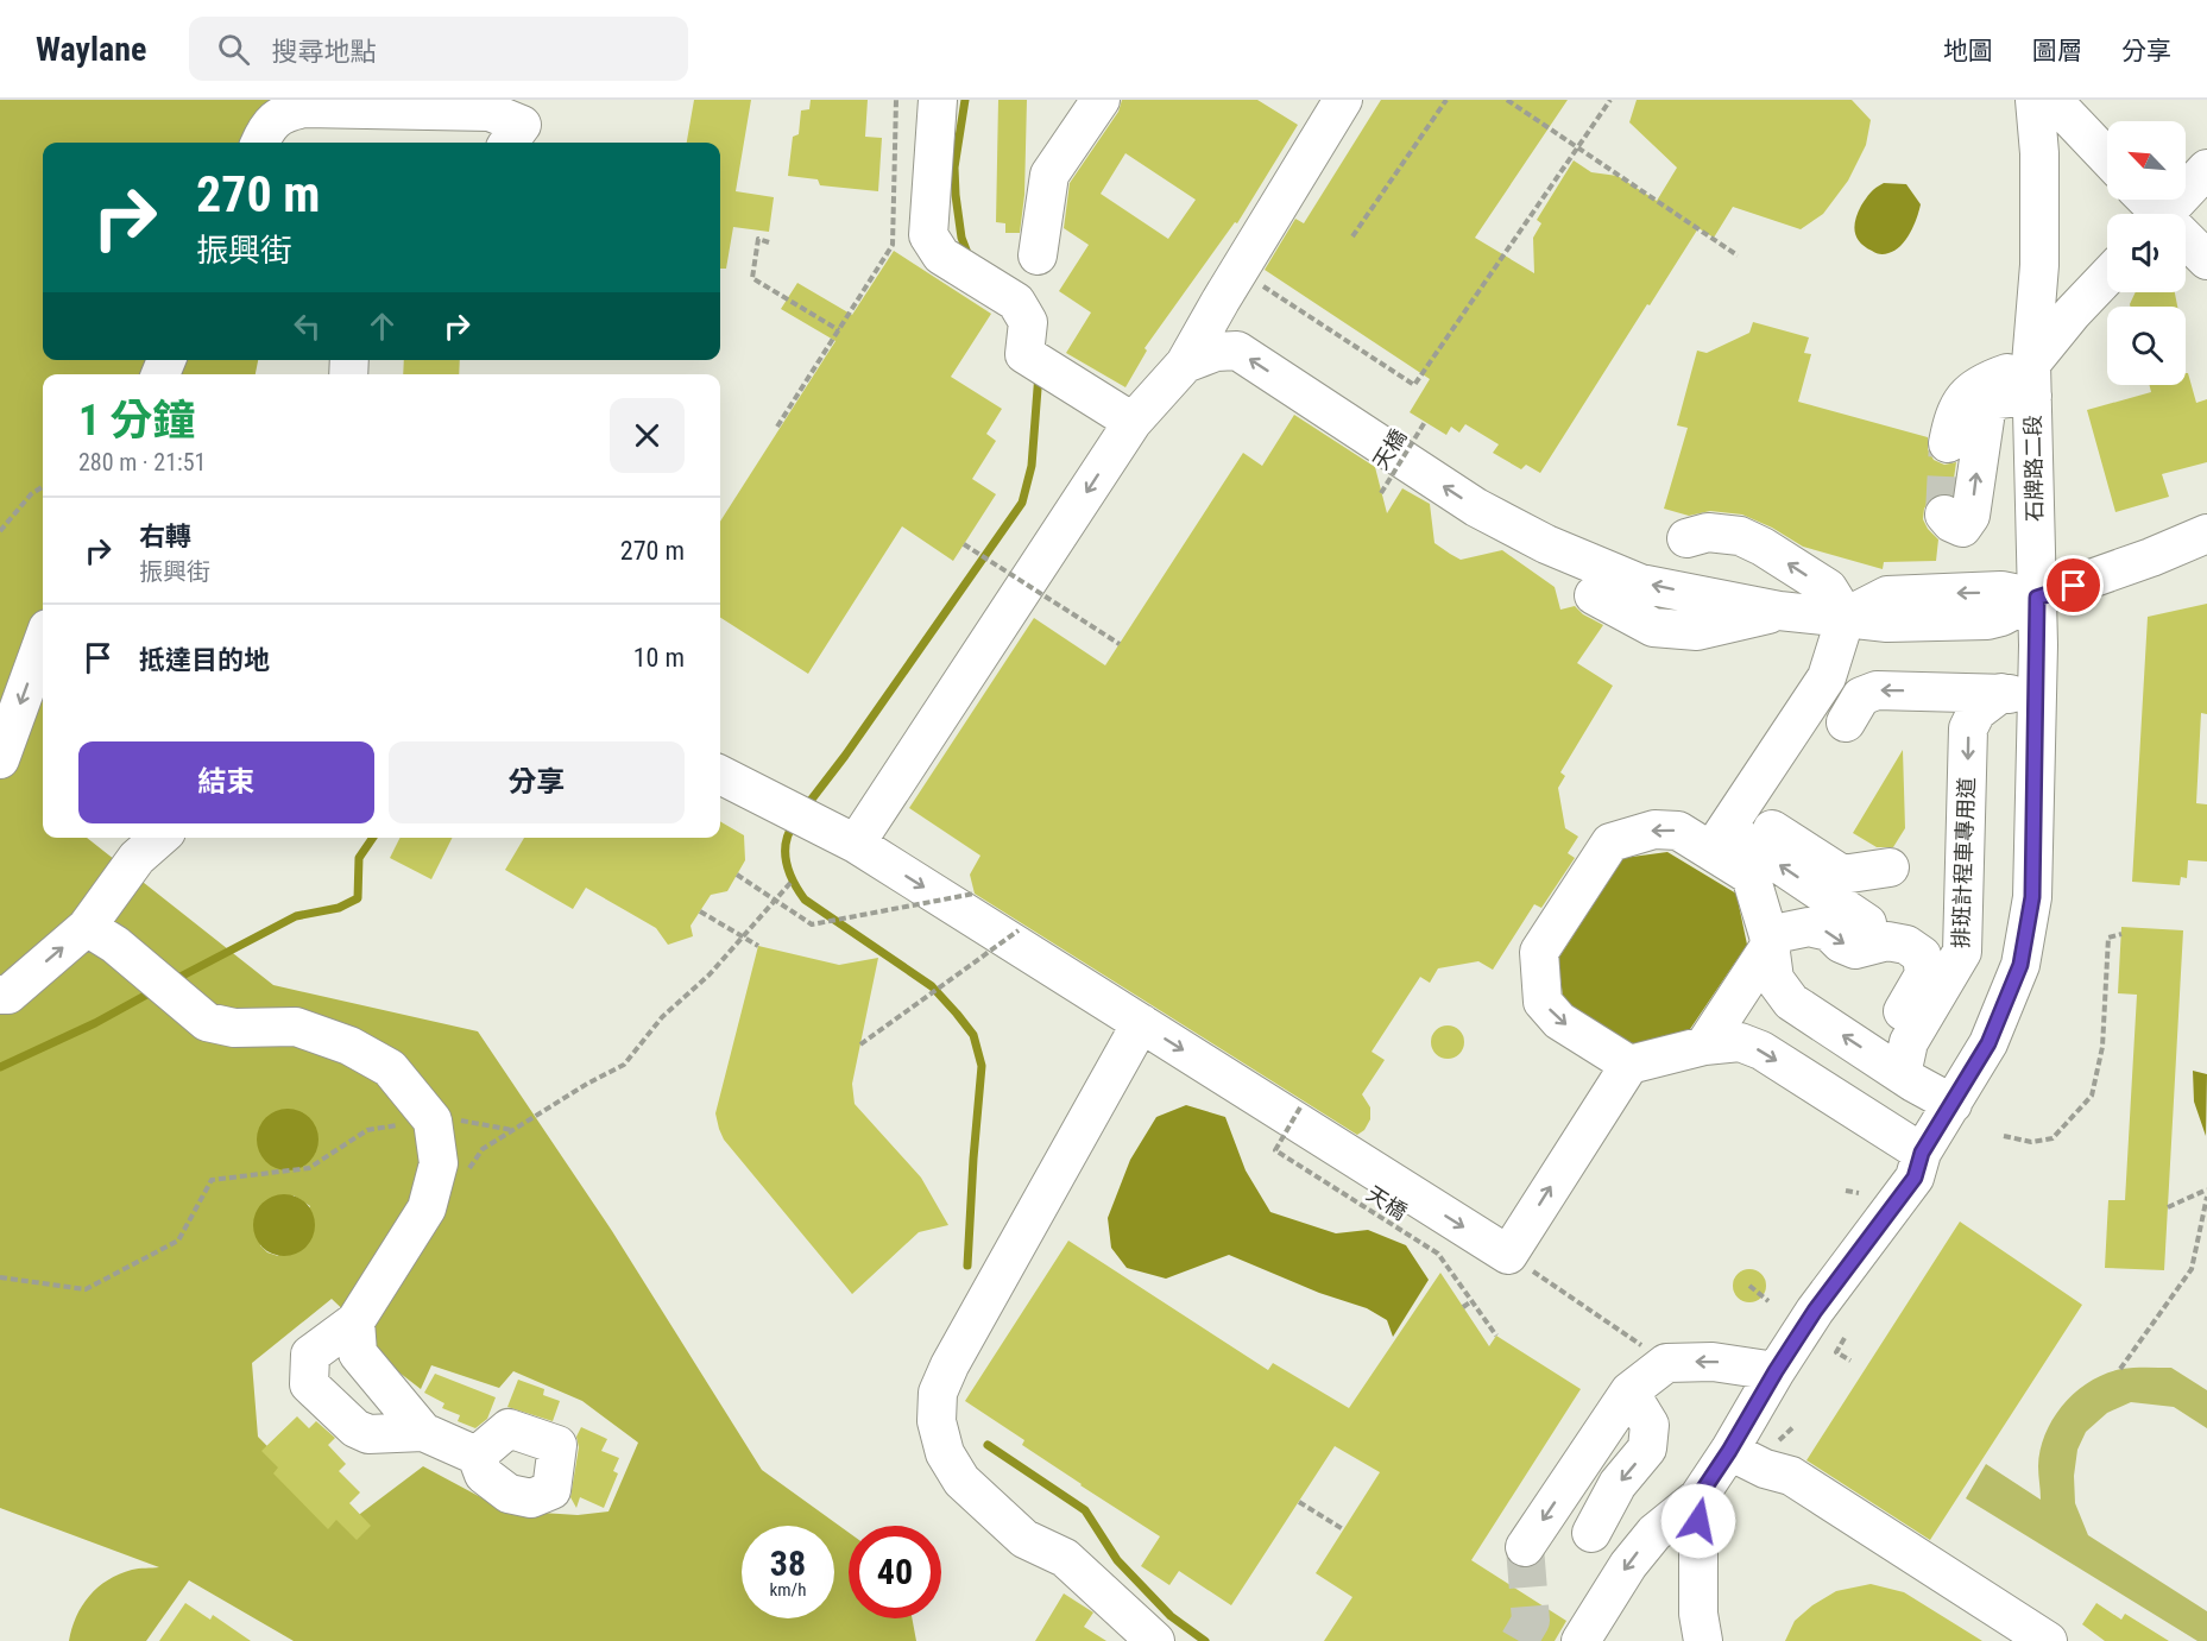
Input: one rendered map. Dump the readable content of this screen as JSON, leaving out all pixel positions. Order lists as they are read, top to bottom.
{
  "streets": {
    "street": ["石牌路二段", "排班計程車專用道"],
    "path": ["天橋"]
  },
  "crossings": [
    ["石牌路二段", "排班計程車專用道"]
  ],
  "north": "top left",
  "page": {
    "header": "Waylane",
    "search": "搜尋地點",
    "nav": ["地圖", "圖層", "分享"],
    "turn": ["270 m", "振興街"],
    "heading": ["1 分鐘", "280 m · 21:51"],
    "list": [
      {
        "name": "右轉",
        "note": "振興街",
        "value": "270 m"
      },
      {
        "name": "抵達目的地",
        "value": "10 m"
      }
    ],
    "buttons": ["結束", "分享"],
    "speed": "38 km/h",
    "limit": "40"
  }
}
